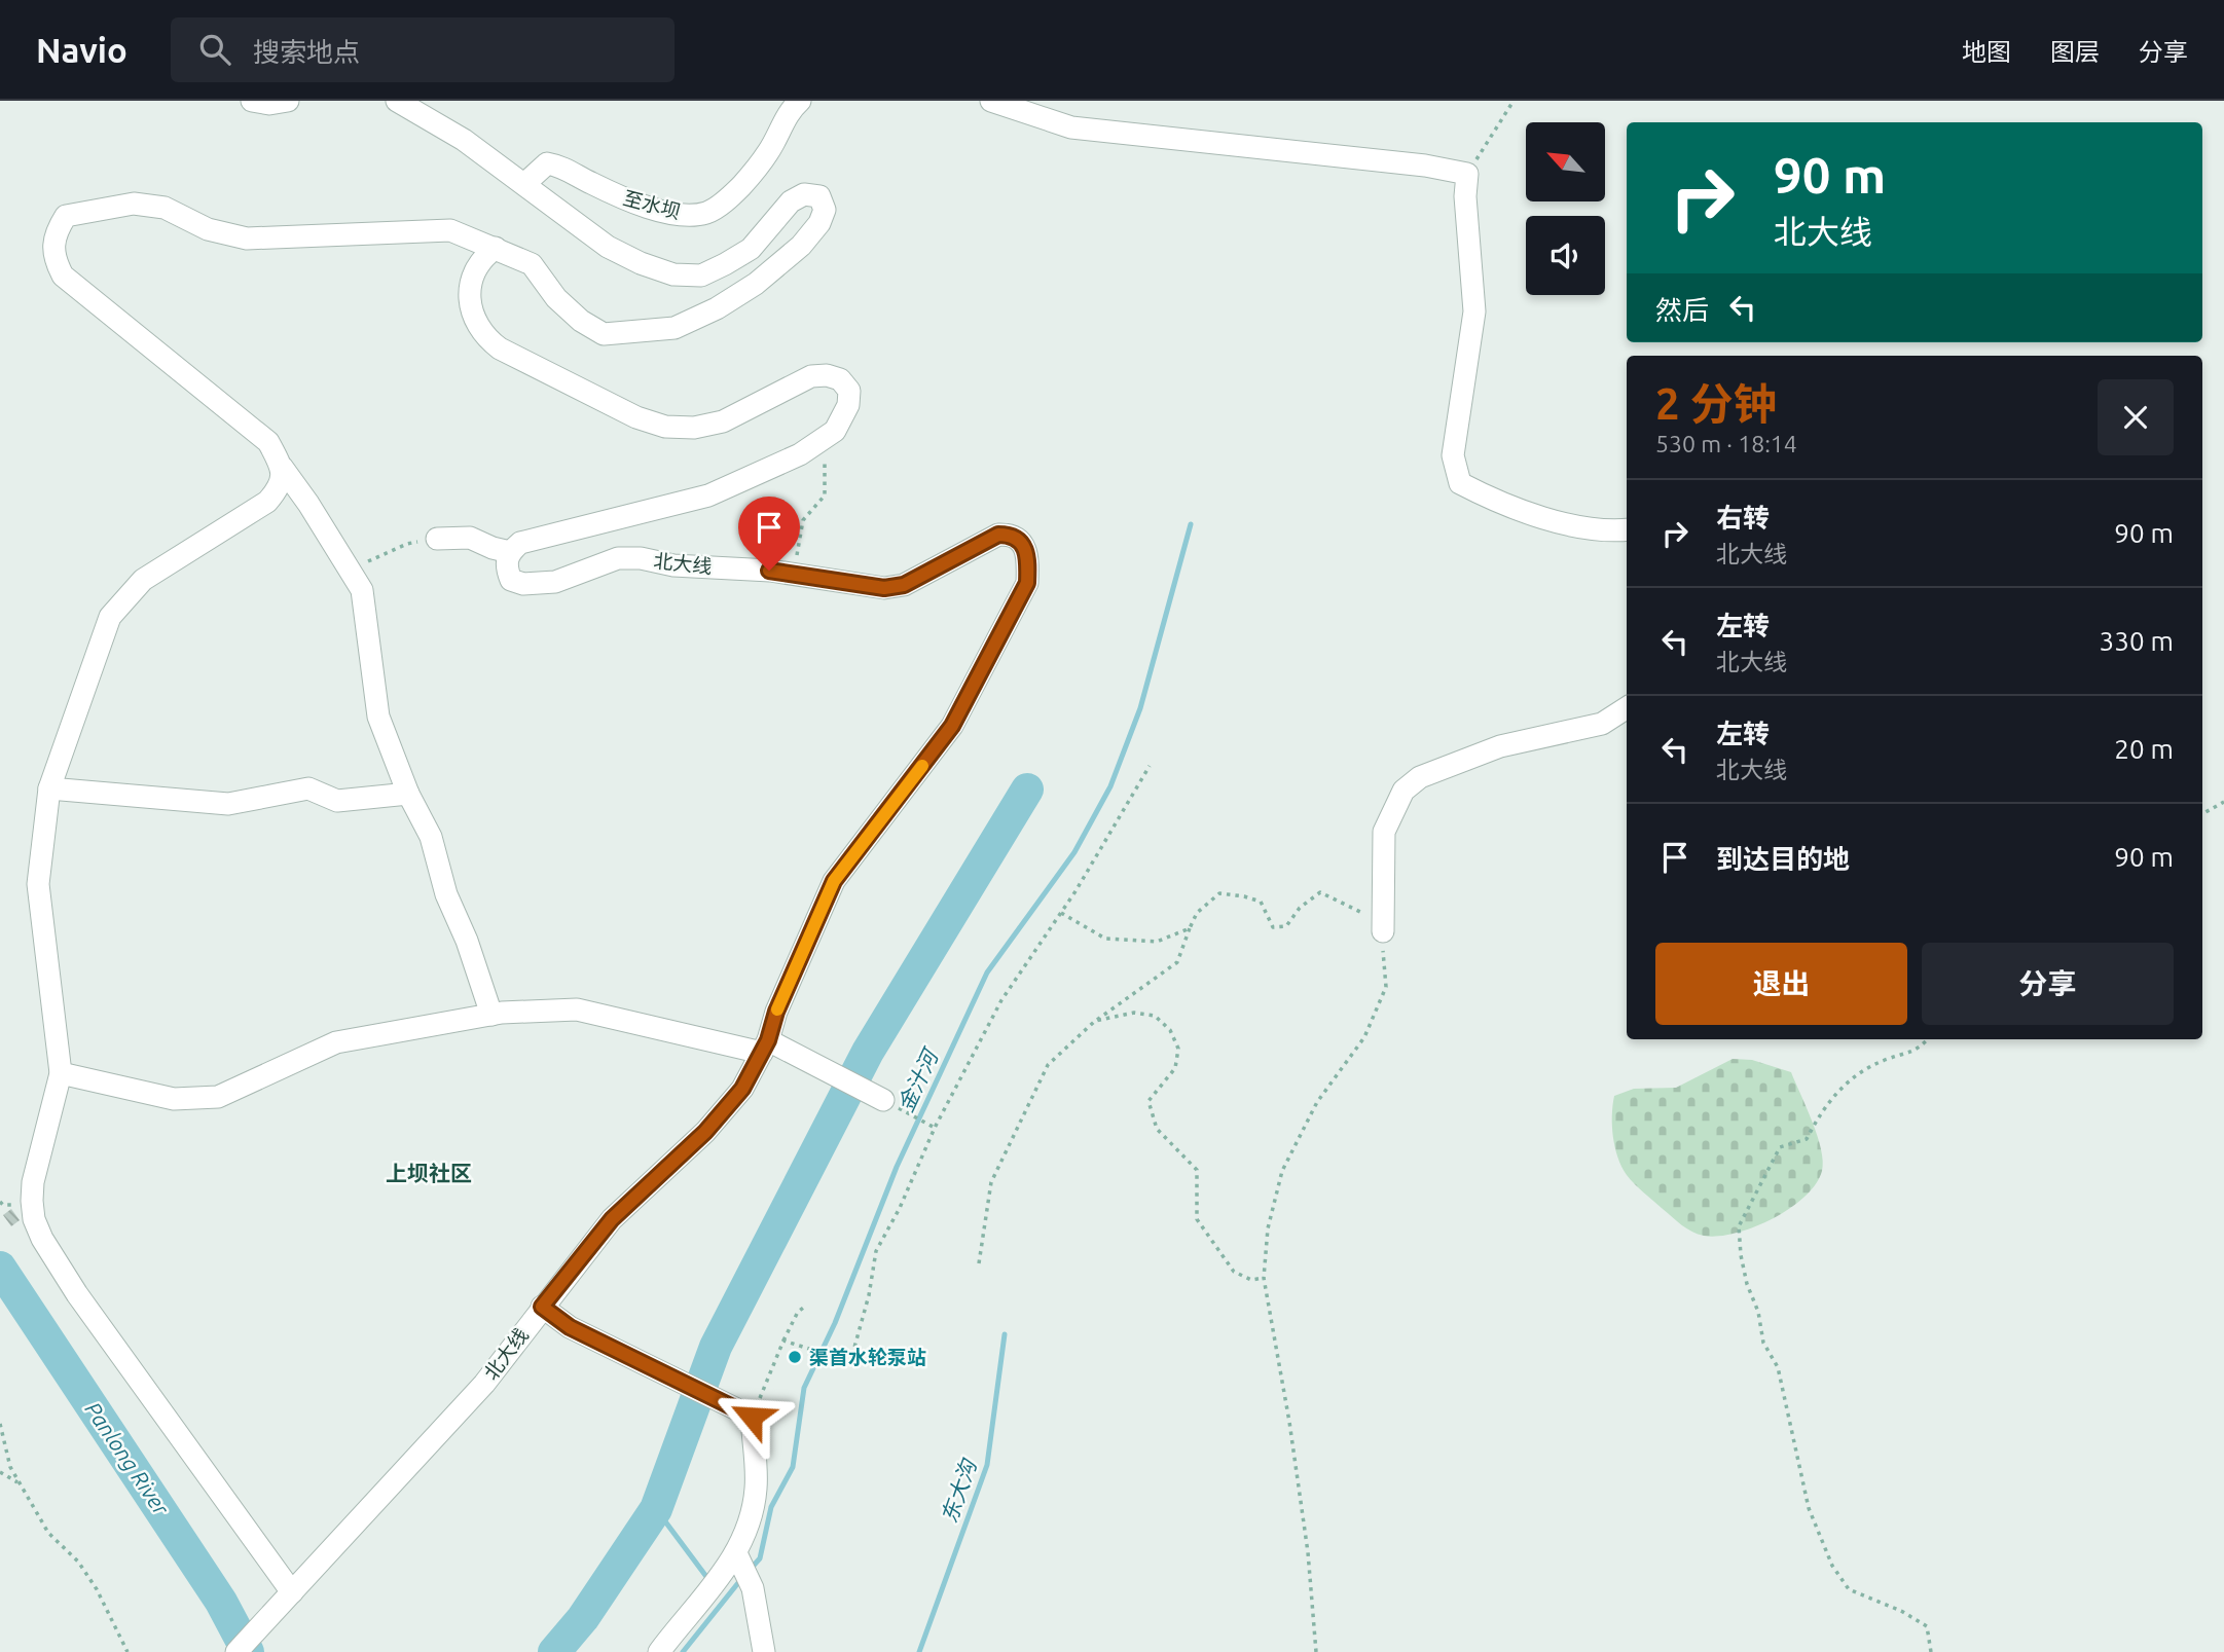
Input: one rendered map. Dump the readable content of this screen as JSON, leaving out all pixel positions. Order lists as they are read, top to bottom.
{
  "streets": {
    "street": ["至水坝", "北大线"]
  },
  "districts": ["上坝社区"],
  "water": ["金汁河", "Panlong River", "东大沟"],
  "places": ["渠首水轮泵站"],
  "north": "top left",
  "page": {
    "header": "Navio",
    "search": "搜索地点",
    "nav": ["地图", "图层", "分享"],
    "turn": ["90 m", "北大线"],
    "then": "然后",
    "heading": ["2 分钟", "530 m · 18:14"],
    "list": [
      {
        "name": "右转",
        "note": "北大线",
        "value": "90 m"
      },
      {
        "name": "左转",
        "note": "北大线",
        "value": "330 m"
      },
      {
        "name": "左转",
        "note": "北大线",
        "value": "20 m"
      },
      {
        "name": "到达目的地",
        "value": "90 m"
      }
    ],
    "buttons": ["退出", "分享"]
  }
}
